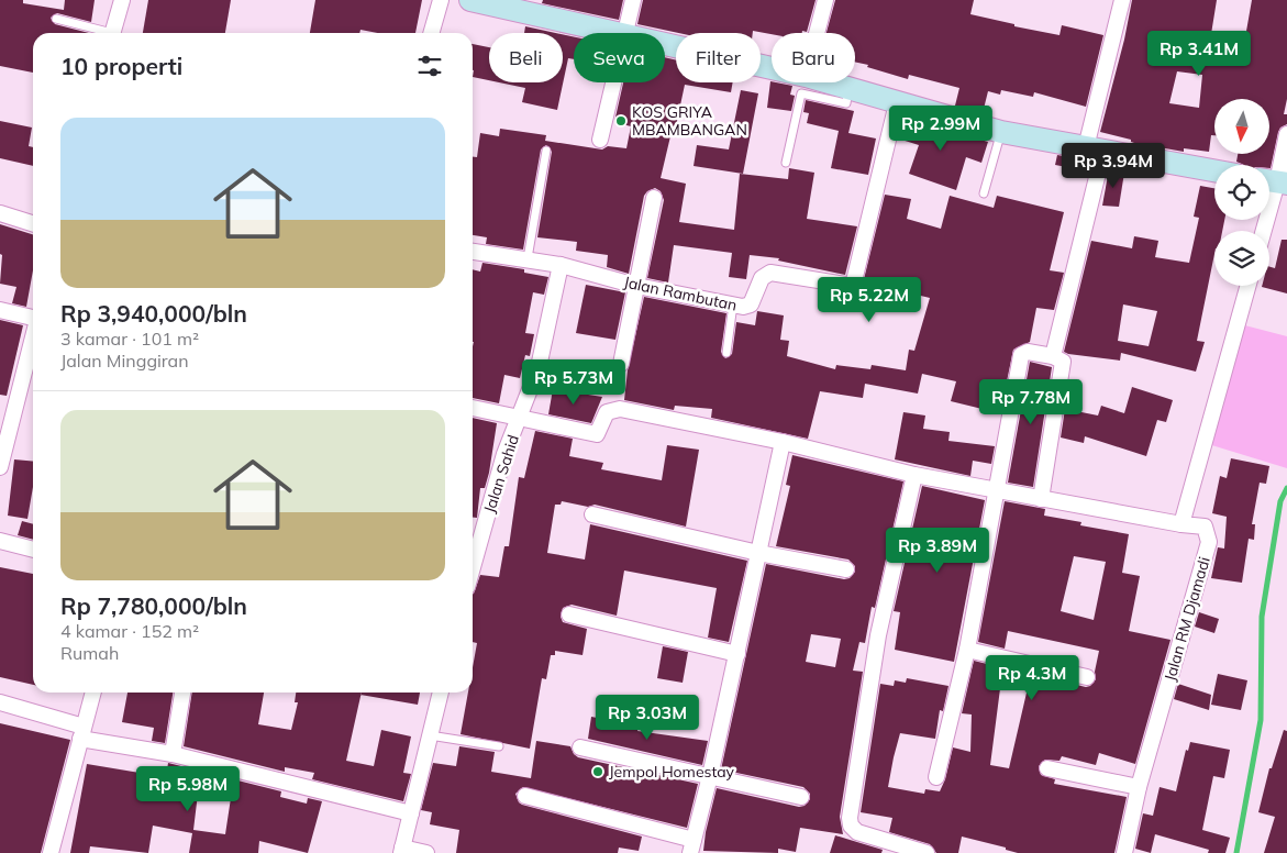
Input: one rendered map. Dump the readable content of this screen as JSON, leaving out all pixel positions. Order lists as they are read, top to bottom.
{
  "streets": {
    "street": ["Jalan Rambutan", "Jalan Sahid", "Jalan RM Djamadi"]
  },
  "crossings": [
    ["Jalan Rambutan", "Jalan Sahid"]
  ],
  "places": ["KOS GRIYA MBAMBANGAN", "Jempol Homestay"],
  "north": "bottom",
  "page": {
    "price": [
      "Rp 3.41M",
      "Rp 2.99M",
      "Rp 3.94M",
      "Rp 5.22M",
      "Rp 5.73M",
      "Rp 7.78M",
      "Rp 3.89M",
      "Rp 4.3M",
      "Rp 3.03M",
      "Rp 5.98M"
    ],
    "chip": [
      "Beli",
      "Sewa",
      "Filter",
      "Baru"
    ],
    "heading": "10 properti",
    "list": [
      {
        "name": "Rp 3,940,000/bln",
        "note": "3 kamar · 101 m² · Jalan Minggiran"
      },
      {
        "name": "Rp 7,780,000/bln",
        "note": "4 kamar · 152 m² · Rumah"
      }
    ]
  }
}
